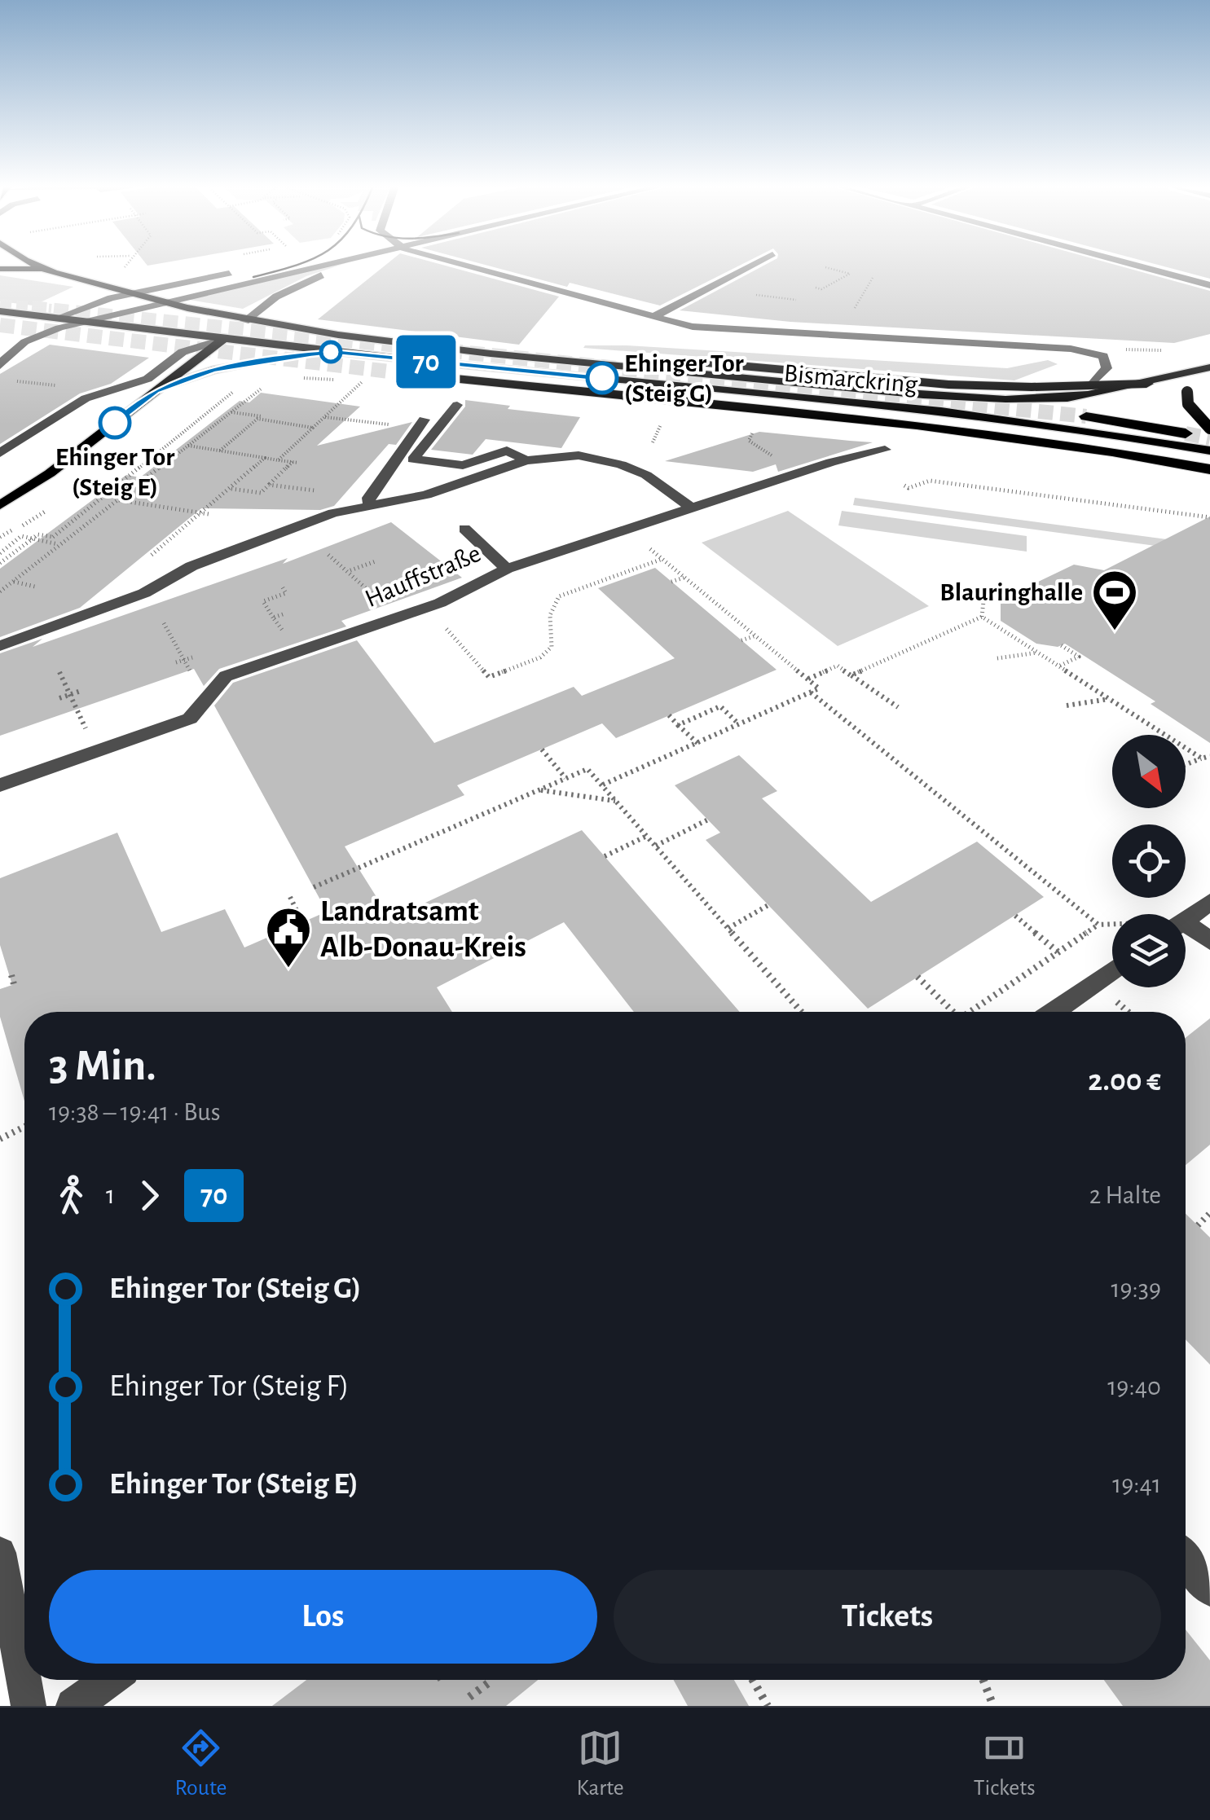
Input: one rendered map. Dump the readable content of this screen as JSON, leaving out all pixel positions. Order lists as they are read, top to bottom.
{
  "streets": {
    "main road": ["Bismarckring"],
    "street": ["Hauffstraße"]
  },
  "places": {
    "other": ["Ehinger Tor (Steig G)", "Ehinger Tor (Steig E)"],
    "sports": ["Blauringhalle"],
    "public building": ["Landratsamt Alb-Donau-Kreis"]
  },
  "lines": ["bus line 70"],
  "north": "bottom right",
  "page": {
    "on_map": "70",
    "heading": ["3 Min.", "19:38 – 19:41 · Bus", "2.00 €"],
    "legs": ["1", "70", "2 Halte"],
    "list": [
      {
        "name": "Ehinger Tor (Steig G)",
        "value": "19:39"
      },
      {
        "name": "Ehinger Tor (Steig F)",
        "value": "19:40"
      },
      {
        "name": "Ehinger Tor (Steig E)",
        "value": "19:41"
      }
    ],
    "buttons": ["Los", "Tickets"],
    "tabs": ["Route", "Karte", "Tickets"]
  }
}
